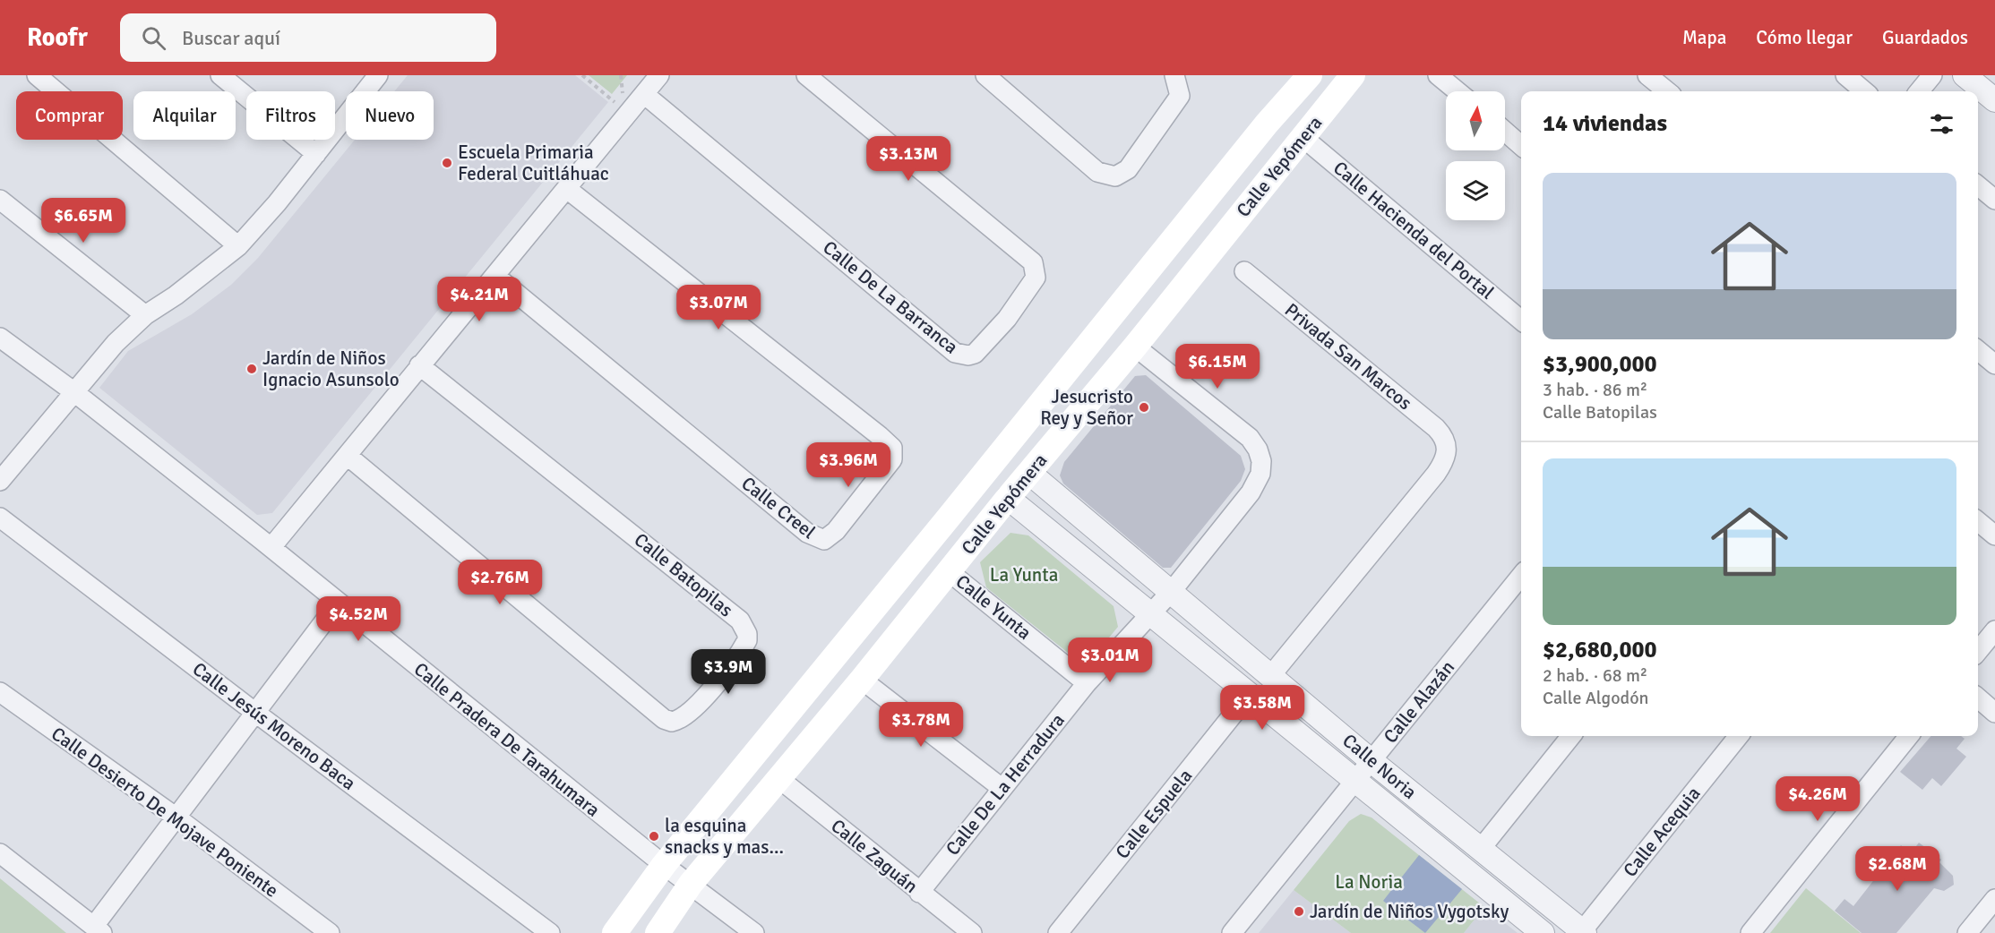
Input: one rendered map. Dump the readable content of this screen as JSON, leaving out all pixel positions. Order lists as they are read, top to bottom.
{
  "streets": {
    "main road": ["Calle Yepómera"],
    "street": [
      "Calle Hacienda del Portal",
      "Calle De La Barranca",
      "Privada San Marcos",
      "Calle Creel",
      "Calle Batopilas",
      "Calle Yunta",
      "Calle Alazán",
      "Calle Jesús Moreno Baca",
      "Calle Pradera De Tarahumara",
      "Calle Noria",
      "Calle De La Herradura",
      "Calle Desierto De Mojave Poniente",
      "Calle Espuela",
      "Calle Acequia",
      "Calle Zaguán"
    ]
  },
  "crossings": [
    ["Calle Yepómera", "Calle Hacienda del Portal"],
    ["Calle Yepómera", "Calle Yunta"],
    ["Calle Yepómera", "Calle Pradera De Tarahumara"],
    ["Calle Yepómera", "Calle Noria"],
    ["Calle Yepómera", "Calle De La Herradura"],
    ["Calle Yepómera", "Calle Zaguán"],
    ["Privada San Marcos", "Calle Noria"],
    ["Calle Yunta", "Calle De La Herradura"],
    ["Calle Alazán", "Calle Noria"],
    ["Calle Noria", "Calle De La Herradura"],
    ["Calle Noria", "Calle Espuela"],
    ["Calle Noria", "Calle Acequia"],
    ["Calle De La Herradura", "Calle Zaguán"]
  ],
  "parks": ["La Yunta", "La Noria"],
  "places": [
    "Escuela Primaria Federal Cuitláhuac",
    "Jardín de Niños Ignacio Asunsolo",
    "Jesucristo Rey y Señor",
    "la esquina snacks y mas...",
    "Jardín de Niños Vygotsky"
  ],
  "north": "top",
  "page": {
    "header": "Roofr",
    "search": "Buscar aquí",
    "nav": ["Mapa", "Cómo llegar", "Guardados"],
    "chip": [
      "Comprar",
      "Alquilar",
      "Filtros",
      "Nuevo"
    ],
    "heading": "14 viviendas",
    "price": [
      "$3.13M",
      "$6.65M",
      "$4.21M",
      "$3.07M",
      "$6.15M",
      "$3.96M",
      "$2.76M",
      "$4.52M",
      "$3.01M",
      "$3.9M",
      "$3.58M",
      "$3.78M",
      "$4.26M",
      "$2.68M"
    ],
    "list": [
      {
        "name": "$3,900,000",
        "note": "3 hab. · 86 m² · Calle Batopilas"
      },
      {
        "name": "$2,680,000",
        "note": "2 hab. · 68 m² · Calle Algodón"
      }
    ]
  }
}
